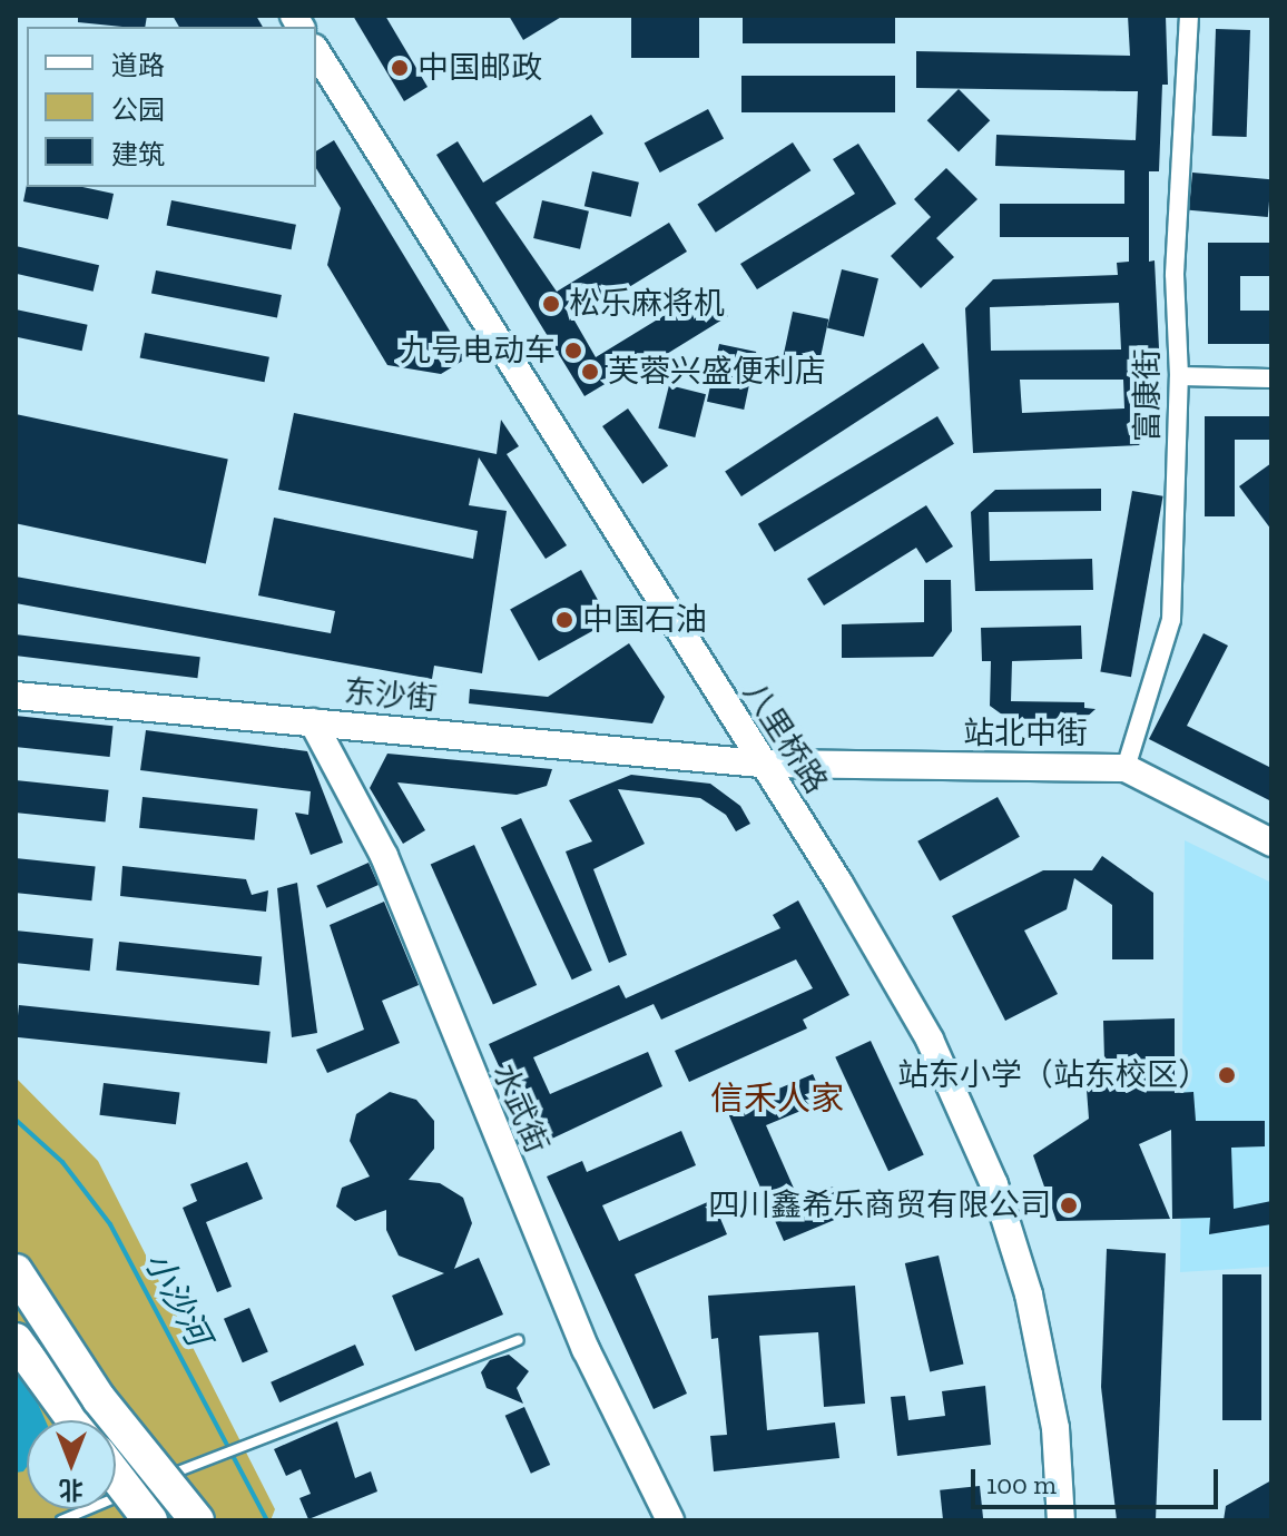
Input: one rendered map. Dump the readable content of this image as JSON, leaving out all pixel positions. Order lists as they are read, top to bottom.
{
  "streets": {
    "street": [
      "富康街",
      "东沙街",
      "站北中街",
      "八里桥路",
      "水武街"
    ]
  },
  "crossings": [
    ["富康街", "站北中街"],
    ["东沙街", "站北中街"],
    ["东沙街", "八里桥路"],
    ["东沙街", "水武街"],
    ["站北中街", "八里桥路"]
  ],
  "districts": ["信禾人家"],
  "water": ["小沙河"],
  "places": [
    "中国邮政",
    "松乐麻将机",
    "九号电动车",
    "芙蓉兴盛便利店",
    "中国石油",
    "站东小学（站东校区）",
    "四川鑫希乐商贸有限公司"
  ],
  "legend": ["道路", "公园", "建筑"],
  "scale_bar": "100 m",
  "north": "bottom"
}
